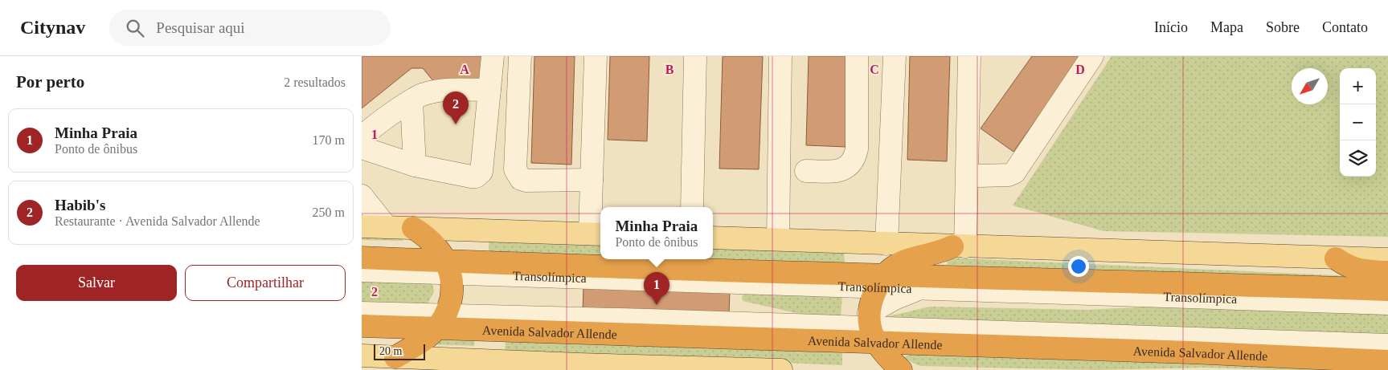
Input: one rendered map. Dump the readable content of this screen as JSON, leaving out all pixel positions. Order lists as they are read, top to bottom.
{
  "streets": {
    "highway": ["Avenida Salvador Allende"],
    "lane": ["Transolímpica"]
  },
  "scale_bar": "20 m",
  "north": "bottom left",
  "page": {
    "header": "Citynav",
    "search": "Pesquisar aqui",
    "nav": [
      "Início",
      "Mapa",
      "Sobre",
      "Contato"
    ],
    "heading": ["Por perto", "2 resultados"],
    "map_buttons": ["+", "−"],
    "pins": ["2", "1"],
    "list": [
      {
        "mark": "1",
        "name": "Minha Praia",
        "note": "Ponto de ônibus",
        "value": "170 m"
      },
      {
        "mark": "2",
        "name": "Habib's",
        "note": "Restaurante · Avenida Salvador Allende",
        "value": "250 m"
      }
    ],
    "popup": ["Minha Praia", "Ponto de ônibus"],
    "buttons": ["Salvar", "Compartilhar"],
    "scale": "20 m"
  },
  "grid": {
    "columns": [
      "A",
      "B",
      "C",
      "D"
    ],
    "rows": ["1", "2"]
  }
}
